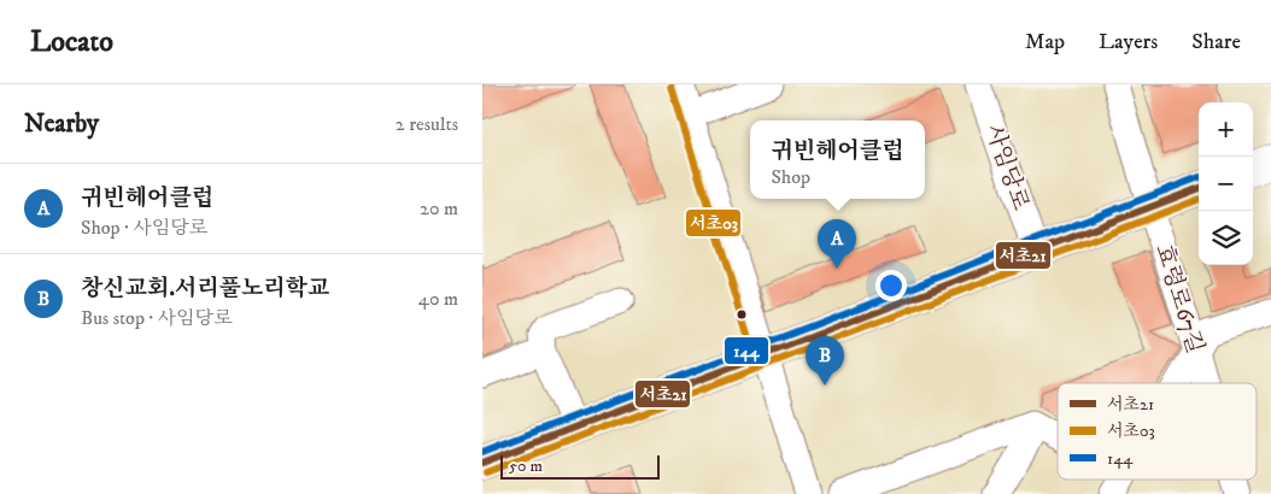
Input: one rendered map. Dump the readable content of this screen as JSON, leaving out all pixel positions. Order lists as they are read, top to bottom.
{
  "streets": {
    "street": ["사임당로", "효령로67길"]
  },
  "lines": ["transit line 서초03", "transit line 144", "transit line 서초21"],
  "legend": ["서초21", "서초03", "144"],
  "scale_bar": "50 m",
  "page": {
    "header": "Locato",
    "nav": ["Map", "Layers", "Share"],
    "heading": ["Nearby", "2 results"],
    "map_buttons": ["+", "−"],
    "popup": ["귀빈헤어클럽", "Shop"],
    "list": [
      {
        "mark": "A",
        "name": "귀빈헤어클럽",
        "note": "Shop · 사임당로",
        "value": "20 m"
      },
      {
        "mark": "B",
        "name": "창신교회.서리풀노리학교",
        "note": "Bus stop · 사임당로",
        "value": "40 m"
      }
    ],
    "pins": ["A", "B"],
    "scale": "50 m"
  }
}
